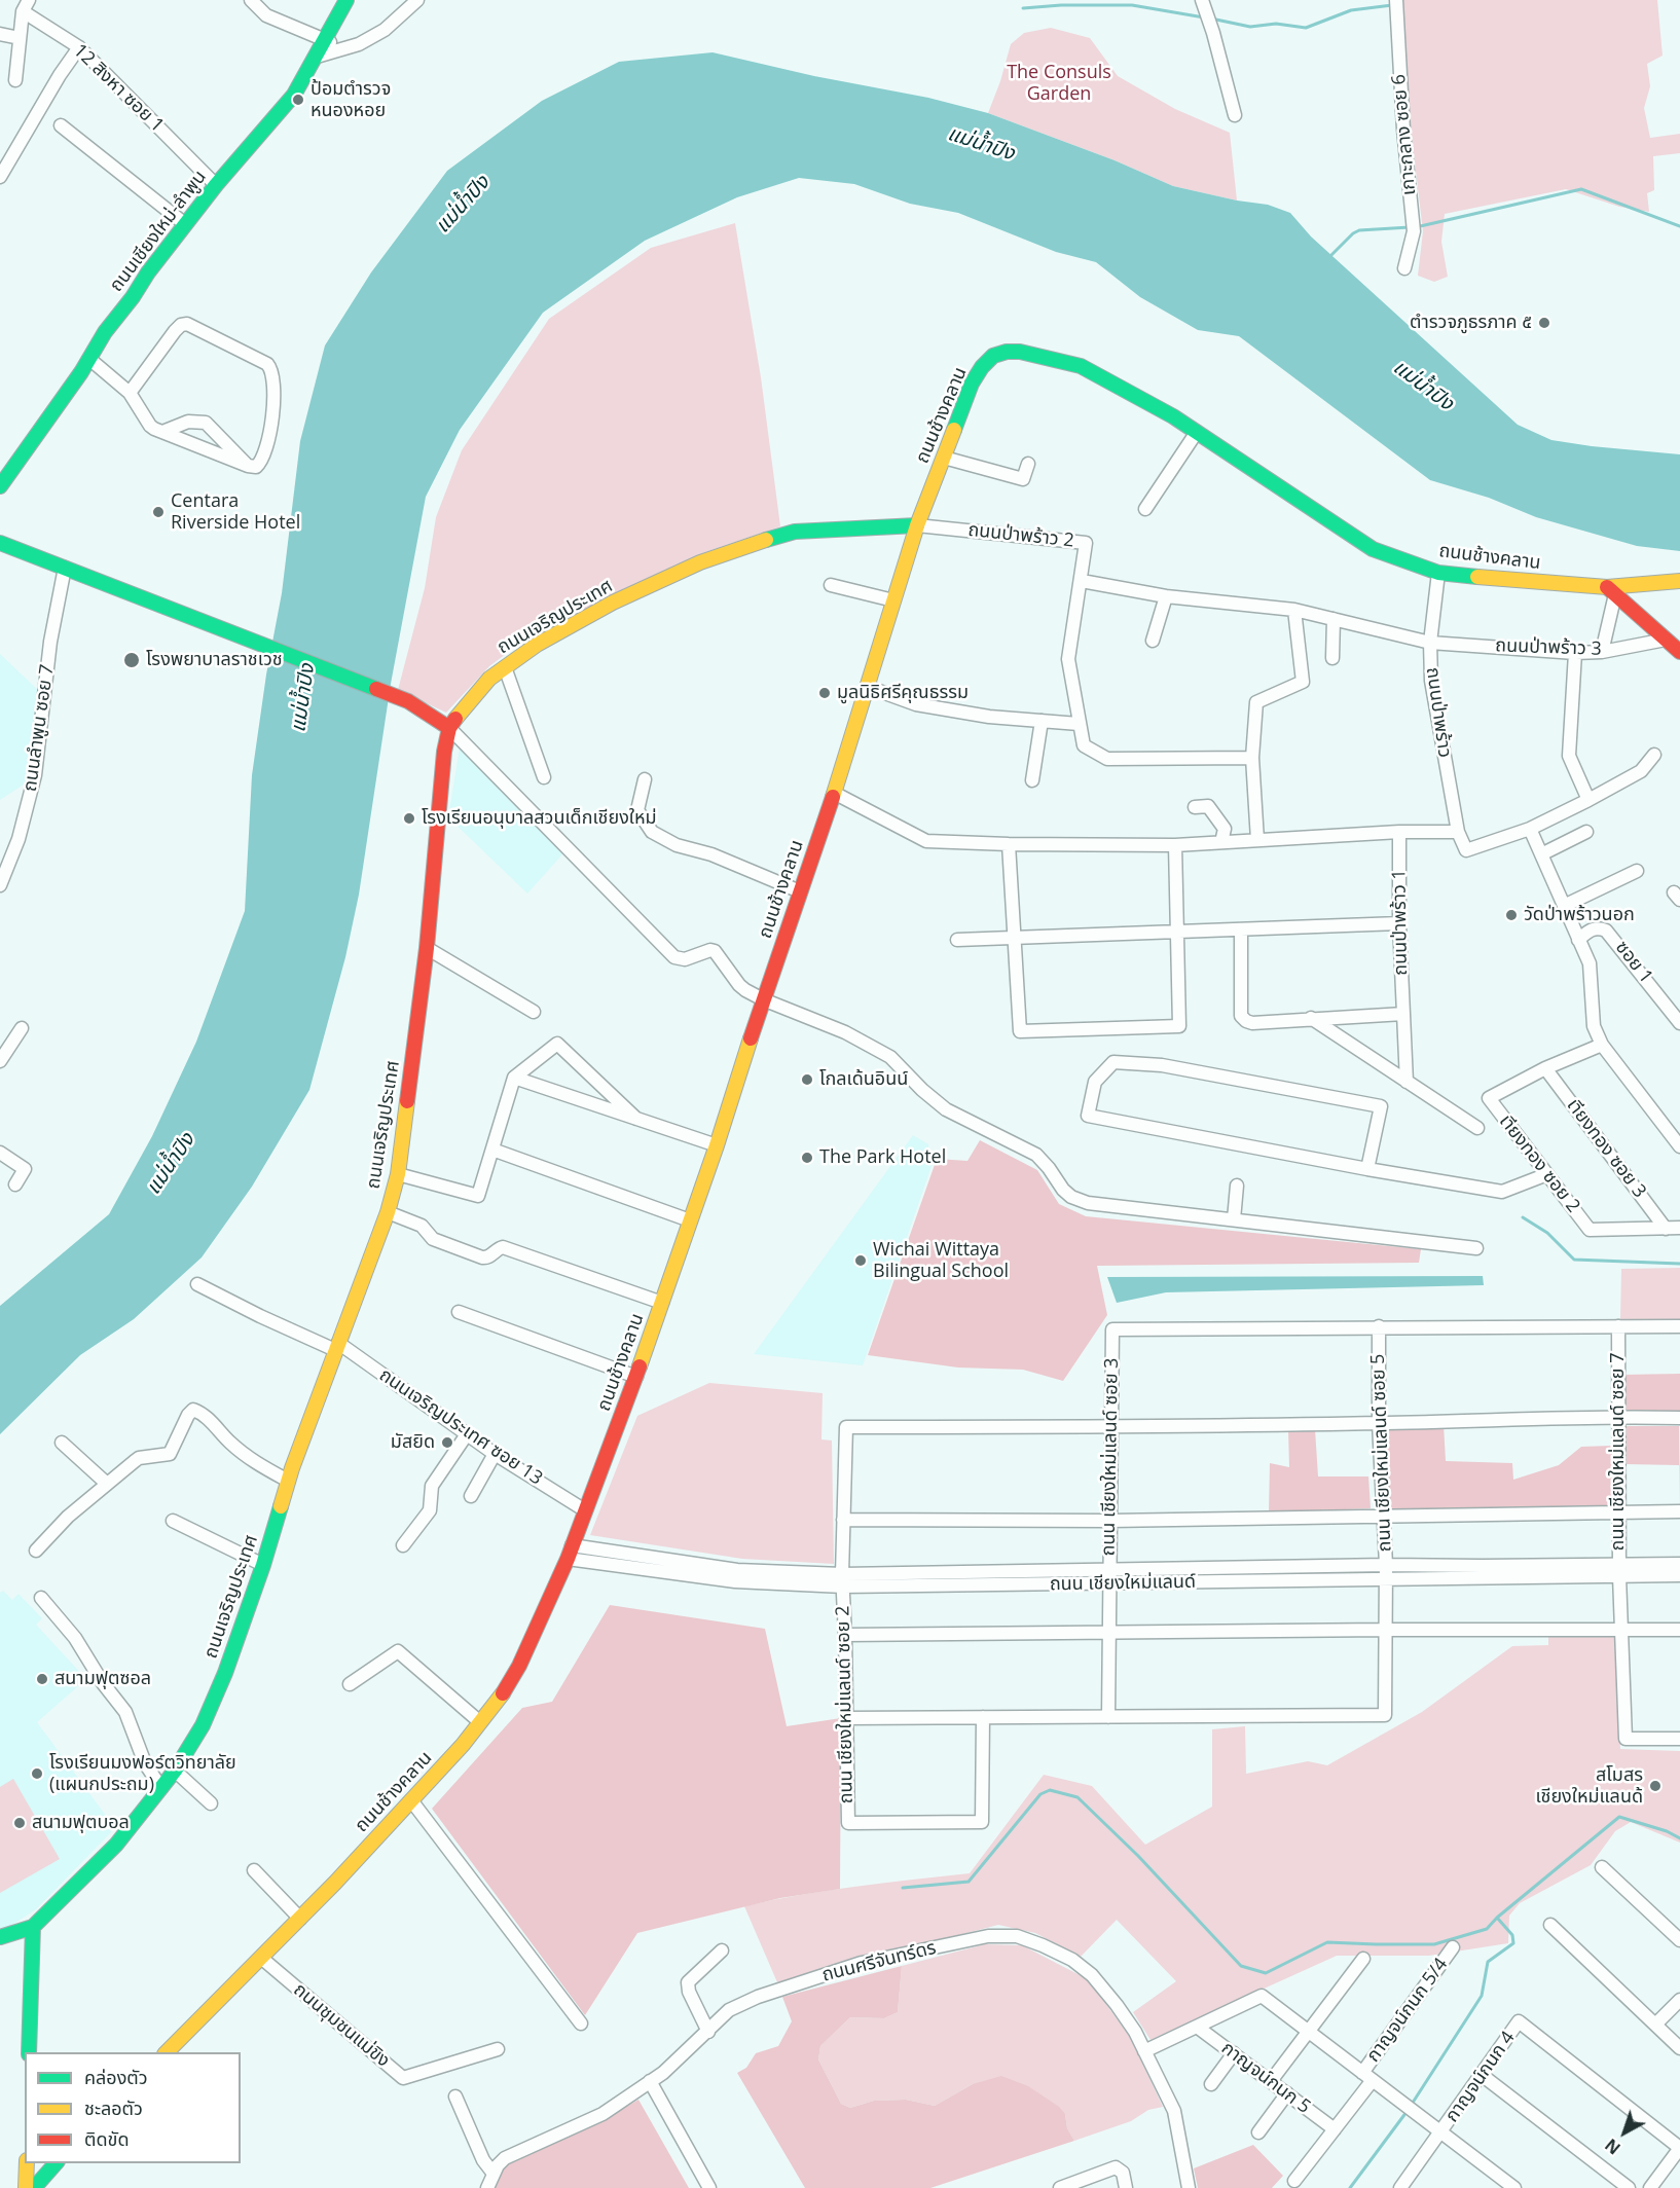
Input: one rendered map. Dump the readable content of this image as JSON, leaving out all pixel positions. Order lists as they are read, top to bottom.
{
  "streets": {
    "street": [
      "12 สิงหา ซอย 1",
      "เกาะกลาง ซอย 6",
      "ถนนเชียงใหม่-ลำพูน",
      "ถนนช้างคลาน",
      "ถนนป่าพร้าว 2",
      "ถนนเจริญประเทศ",
      "ถนนป่าพร้าว 3",
      "ถนนป่าพร้าว",
      "ถนนลำพูน ซอย 7",
      "ถนนป่าพร้าว 1",
      "ซอย 1",
      "เาียงทอง ซอย 3",
      "เาียงทอง ซอย 2",
      "ถนนเจริญประเทศ ซอย 13",
      "ถนน เชียงใหม่แลนด์ ซอย 7",
      "ถนน เชียงใหม่แลนด์ ซอย 5",
      "ถนน เชียงใหม่แลนด์ ซอย 3",
      "ถนน เชียงใหม่แลนด์",
      "ถนน เชียงใหม่แลนด์ ซอย 2",
      "ถนนศรีจันทร์ดร",
      "กาญจน์กนก 5/4",
      "ถนนชุมชนแม่ขิง",
      "กาญจน์กนก 4",
      "กาญจน์กนก 5"
    ]
  },
  "crossings": [
    ["12 สิงหา ซอย 1", "ถนนเชียงใหม่-ลำพูน"],
    ["ถนนช้างคลาน", "ถนนป่าพร้าว 2"],
    ["ถนนช้างคลาน", "ถนนเจริญประเทศ"],
    ["ถนนช้างคลาน", "ถนนป่าพร้าว"],
    ["ถนนช้างคลาน", "ถนนเจริญประเทศ ซอย 13"],
    ["ถนนช้างคลาน", "ถนน เชียงใหม่แลนด์"],
    ["ถนนช้างคลาน", "ถนนชุมชนแม่ขิง"],
    ["ถนนป่าพร้าว 2", "ถนนเจริญประเทศ"],
    ["ถนนป่าพร้าว 2", "ถนนป่าพร้าว 3"],
    ["ถนนเจริญประเทศ", "ถนนเจริญประเทศ ซอย 13"],
    ["ถนนป่าพร้าว 3", "ถนนป่าพร้าว"],
    ["เาียงทอง ซอย 3", "เาียงทอง ซอย 2"],
    ["ถนน เชียงใหม่แลนด์ ซอย 7", "ถนน เชียงใหม่แลนด์"],
    ["ถนน เชียงใหม่แลนด์ ซอย 5", "ถนน เชียงใหม่แลนด์ ซอย 3"],
    ["ถนน เชียงใหม่แลนด์ ซอย 5", "ถนน เชียงใหม่แลนด์"],
    ["ถนน เชียงใหม่แลนด์ ซอย 3", "ถนน เชียงใหม่แลนด์"],
    ["ถนน เชียงใหม่แลนด์ ซอย 3", "ถนน เชียงใหม่แลนด์ ซอย 2"],
    ["ถนน เชียงใหม่แลนด์", "ถนน เชียงใหม่แลนด์ ซอย 2"],
    ["กาญจน์กนก 5/4", "กาญจน์กนก 5"]
  ],
  "water": ["แม่น้ำปิง"],
  "parks": ["The Consuls Garden"],
  "places": [
    "ป้อมตำรวจ หนองหอย",
    "ตำรวจภูธรภาค ๕",
    "Centara Riverside Hotel",
    "โรงพยาบาลราชเวช",
    "มูลนิธิศรีคุณธรรม",
    "โรงเรียนอนุบาลสวนเด็กเชียงใหม่",
    "วัดป่าพร้าวนอก",
    "โกลเด้นอินน์",
    "The Park Hotel",
    "Wichai Wittaya Bilingual School",
    "มัสยิด",
    "สนามฟุตซอล",
    "โรงเรียนมงฟอร์ตวิทยาลัย (แผนกประถม)",
    "สโมสร เชียงใหม่แลนด้",
    "สนามฟุตบอล"
  ],
  "legend": ["คล่องตัว", "ชะลอตัว", "ติดขัด"],
  "north": "bottom left"
}
